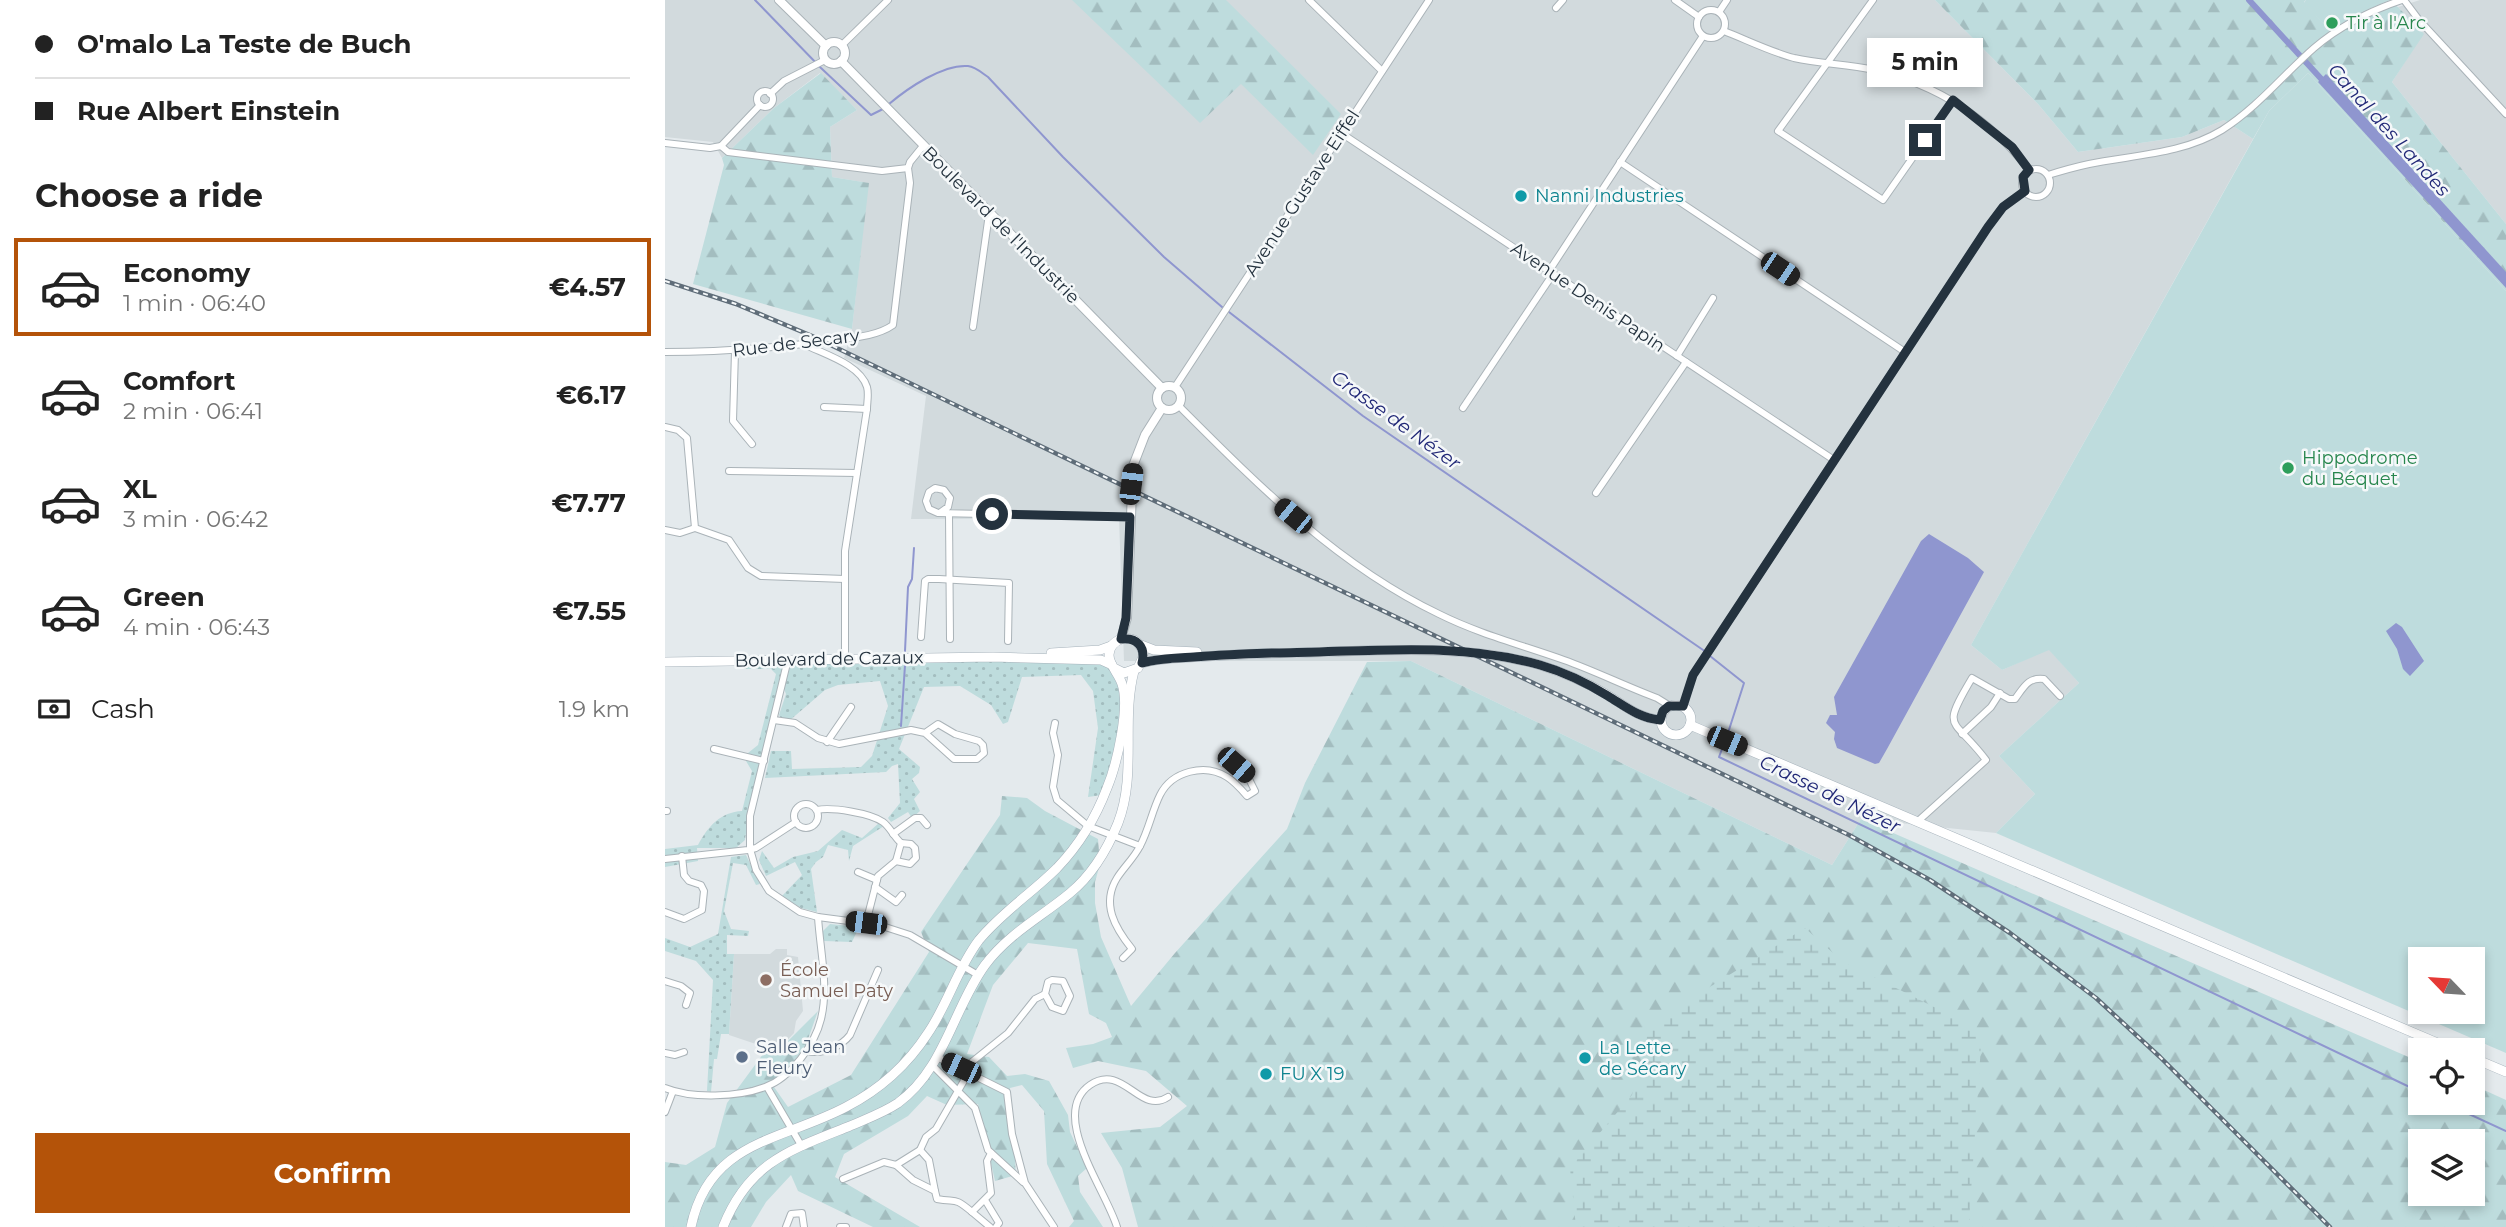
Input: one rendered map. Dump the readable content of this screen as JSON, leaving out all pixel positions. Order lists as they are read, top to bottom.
{
  "streets": {
    "main road": ["Boulevard de Cazaux"],
    "street": [
      "Avenue Gustave Eiffel",
      "Boulevard de l'Industrie",
      "Avenue Denis Papin",
      "Rue de Secary"
    ]
  },
  "crossings": [
    ["Avenue Gustave Eiffel", "Boulevard de l'Industrie"],
    ["Avenue Gustave Eiffel", "Avenue Denis Papin"]
  ],
  "water": ["Canal des Landes", "Crasse de Nézer"],
  "places": [
    "Tir à l'Arc",
    "Nanni Industries",
    "Hippodrome du Béquet",
    "École Samuel Paty",
    "Salle Jean Fleury",
    "La Lette de Sécary",
    "FU X 19"
  ],
  "north": "top left",
  "page": {
    "banner": ["O'malo La Teste de Buch", "Rue Albert Einstein"],
    "bubble": "5 min",
    "heading": "Choose a ride",
    "list": [
      {
        "name": "Economy",
        "note": "1 min · 06:40",
        "value": "€4.57"
      },
      {
        "name": "Comfort",
        "note": "2 min · 06:41",
        "value": "€6.17"
      },
      {
        "name": "XL",
        "note": "3 min · 06:42",
        "value": "€7.77"
      },
      {
        "name": "Green",
        "note": "4 min · 06:43",
        "value": "€7.55"
      }
    ],
    "pay": ["Cash", "1.9 km"],
    "buttons": "Confirm"
  }
}
